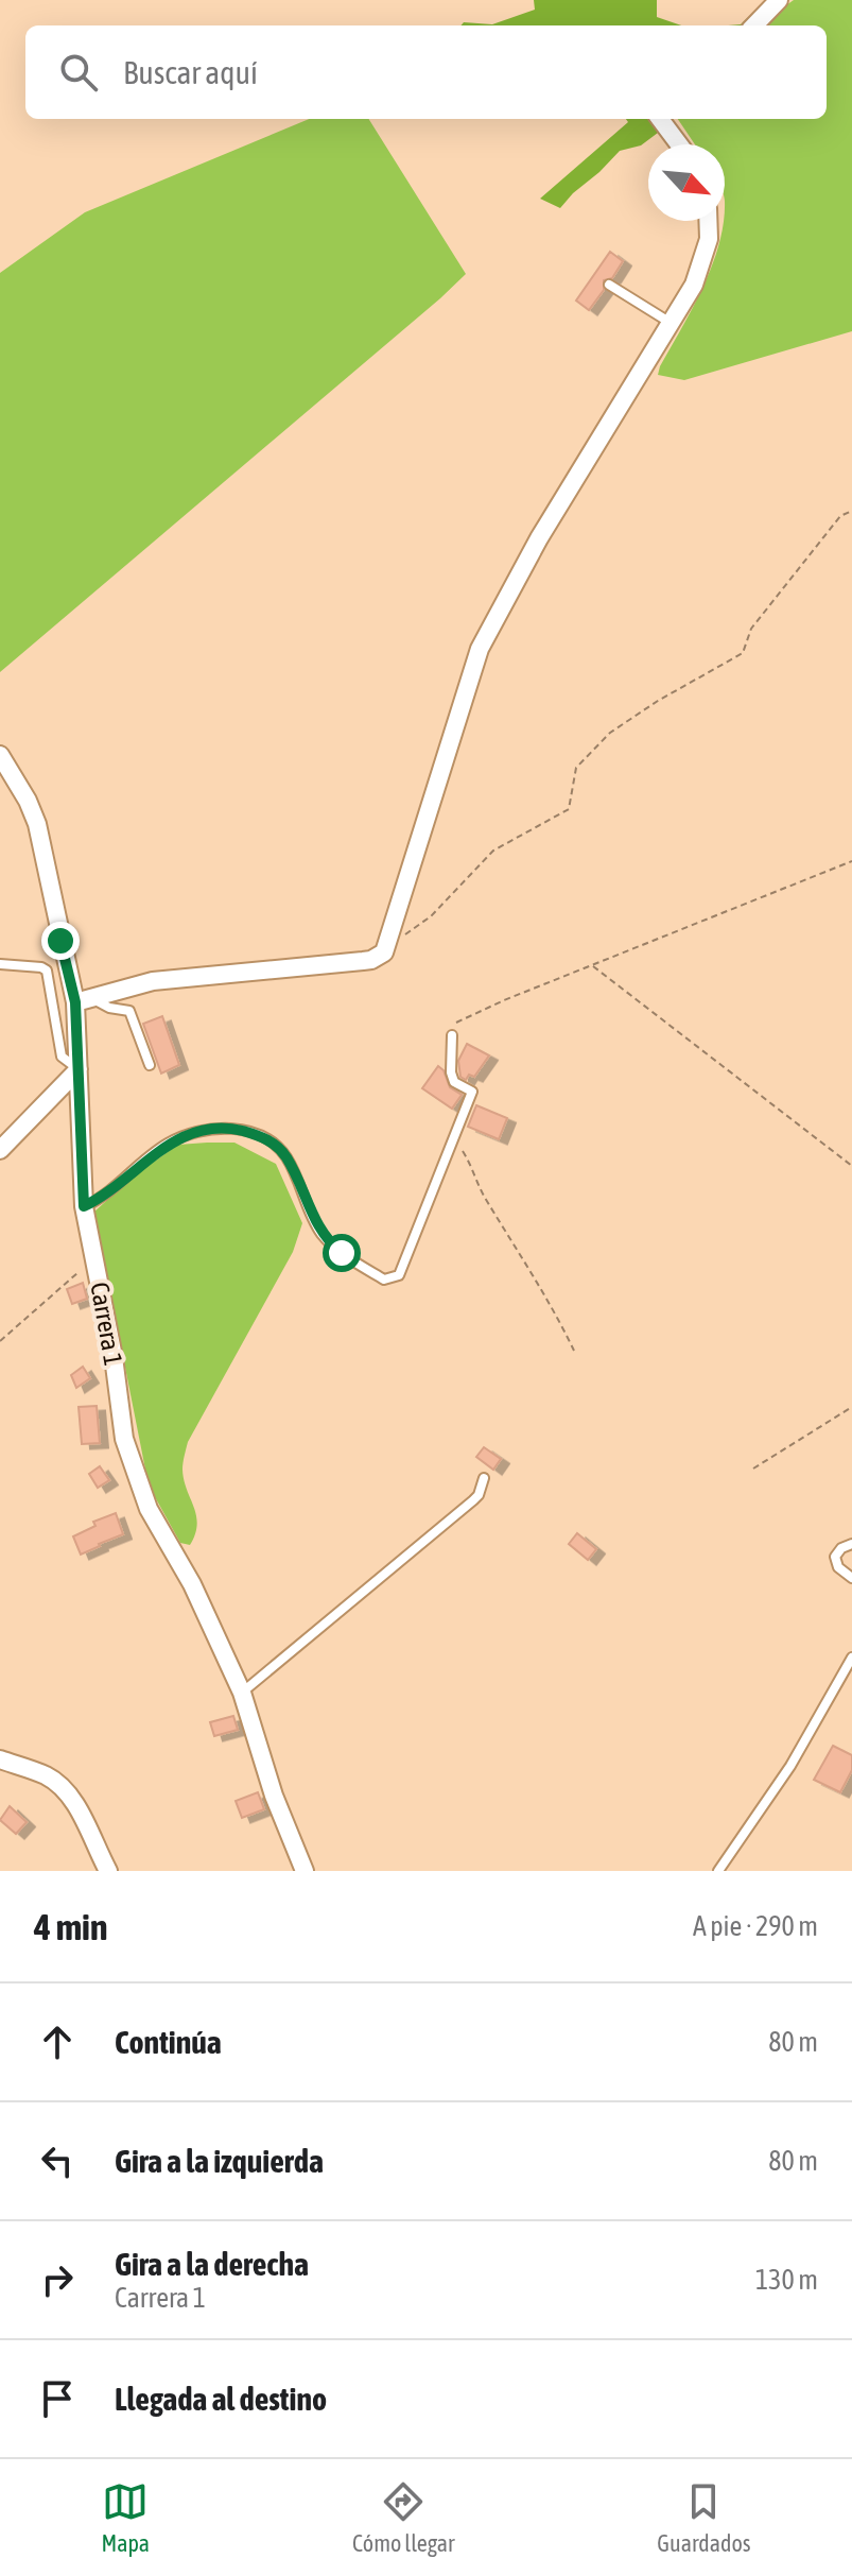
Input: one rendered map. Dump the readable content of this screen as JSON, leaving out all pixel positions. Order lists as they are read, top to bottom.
{
  "streets": {
    "street": ["Carrera 1"]
  },
  "north": "bottom right",
  "page": {
    "search": "Buscar aquí",
    "heading": ["4 min", "A pie · 290 m"],
    "list": [
      ["Continúa", "80 m"],
      ["Gira a la izquierda", "80 m"],
      ["Gira a la derecha", "Carrera 1", "130 m"],
      "Llegada al destino"
    ],
    "nav": ["Mapa", "Cómo llegar", "Guardados"]
  }
}
